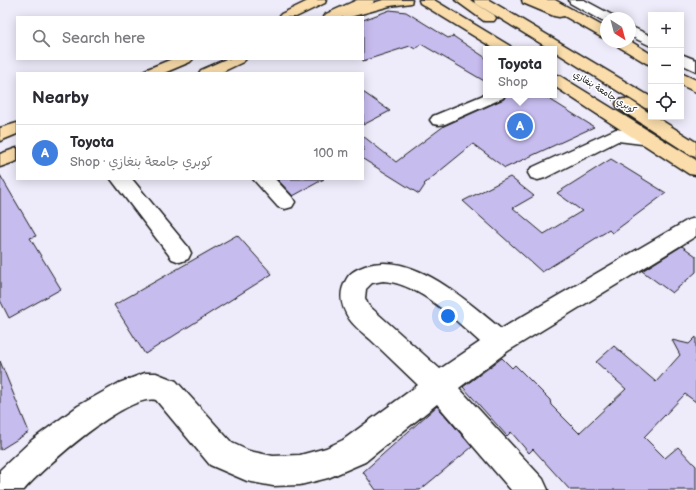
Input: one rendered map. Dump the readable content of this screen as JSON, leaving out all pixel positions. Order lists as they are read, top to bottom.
{
  "streets": {
    "main road": ["كوبري جامعة بنغازي"]
  },
  "north": "bottom right",
  "page": {
    "map_buttons": ["+", "−"],
    "search": "Search here",
    "popup": ["Toyota", "Shop"],
    "heading": "Nearby",
    "pins": "A",
    "list": [
      {
        "mark": "A",
        "name": "Toyota",
        "note": "Shop · كوبري جامعة بنغازي",
        "value": "100 m"
      }
    ]
  }
}
